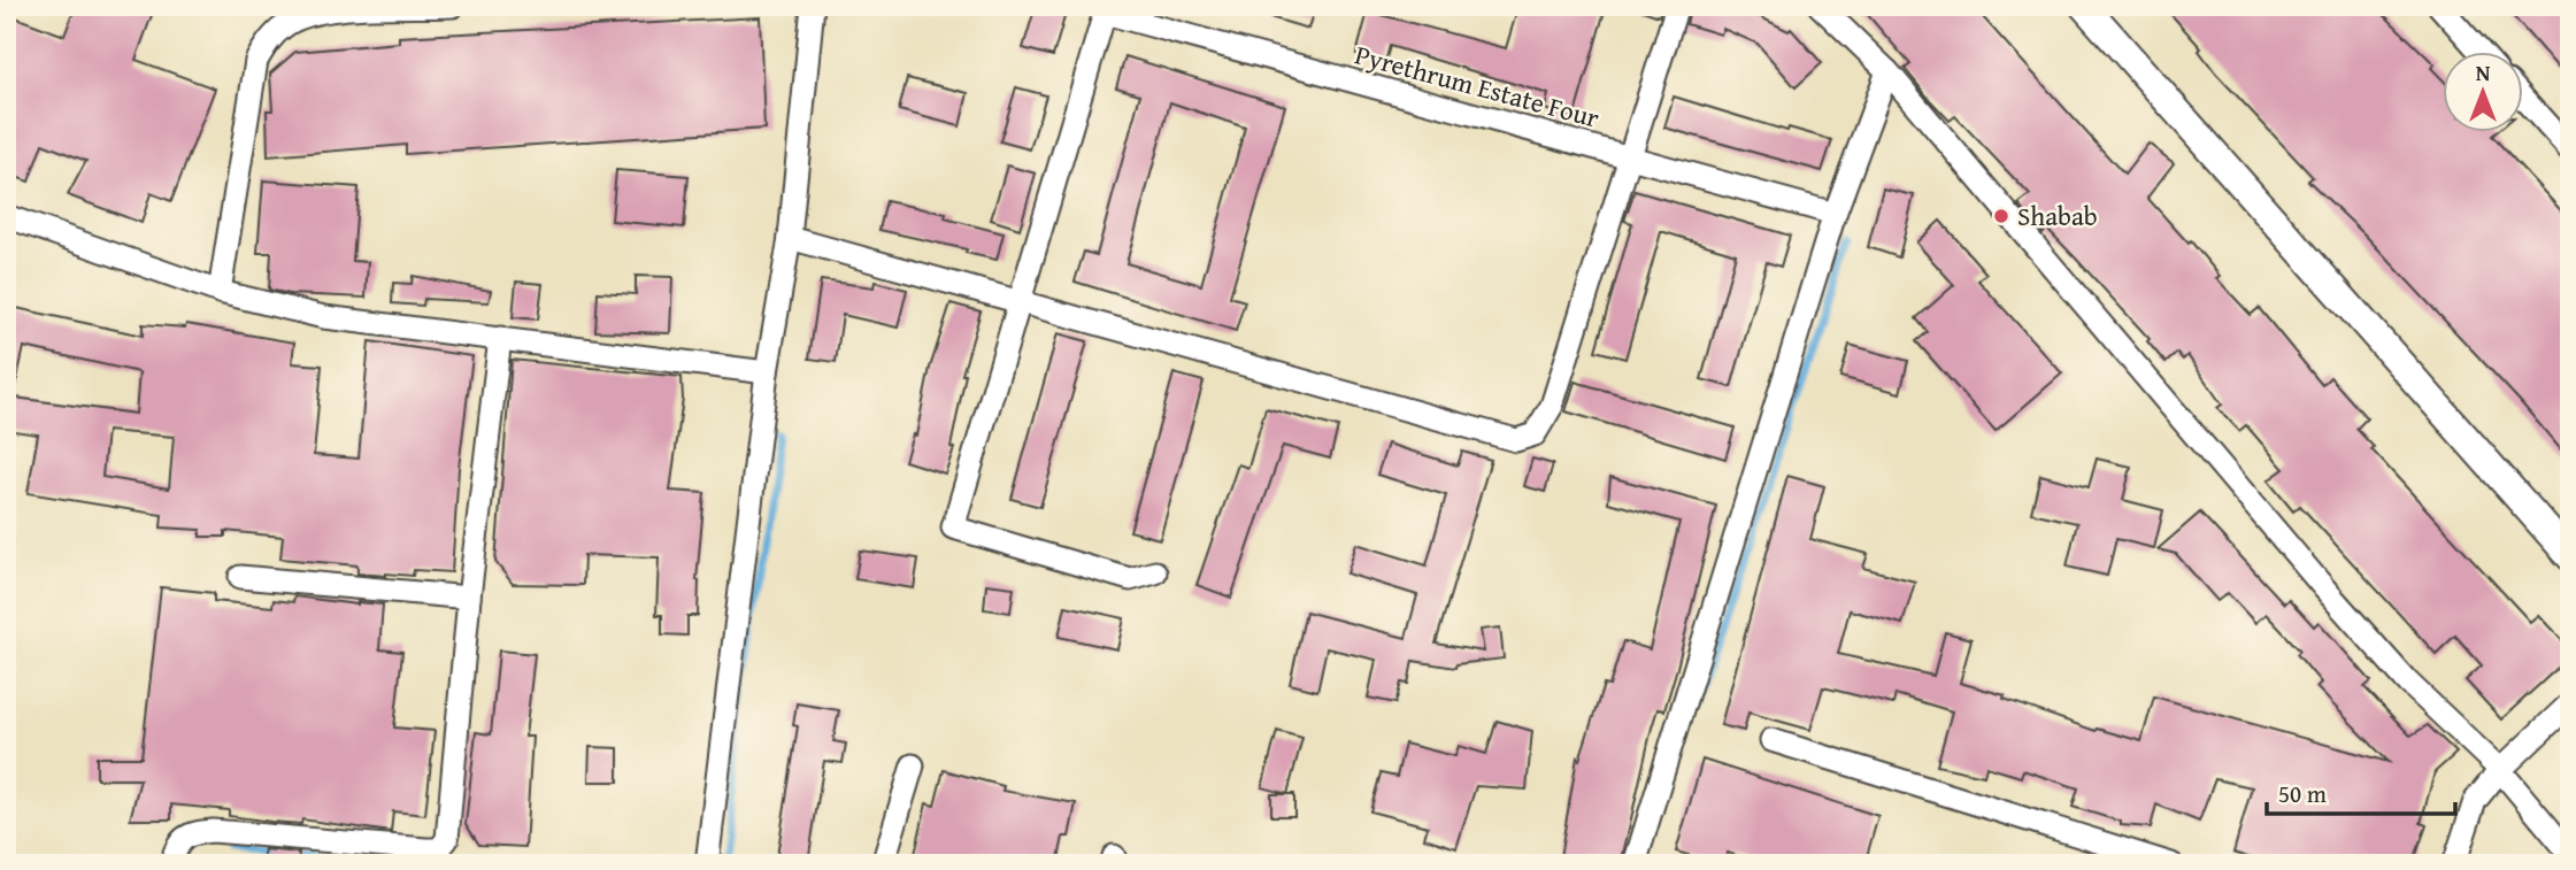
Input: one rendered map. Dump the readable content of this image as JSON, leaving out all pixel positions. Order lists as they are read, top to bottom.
{
  "streets": {
    "street": ["Pyrethrum Estate Four"]
  },
  "places": ["Shabab"],
  "scale_bar": "50 m",
  "north": "top"
}
